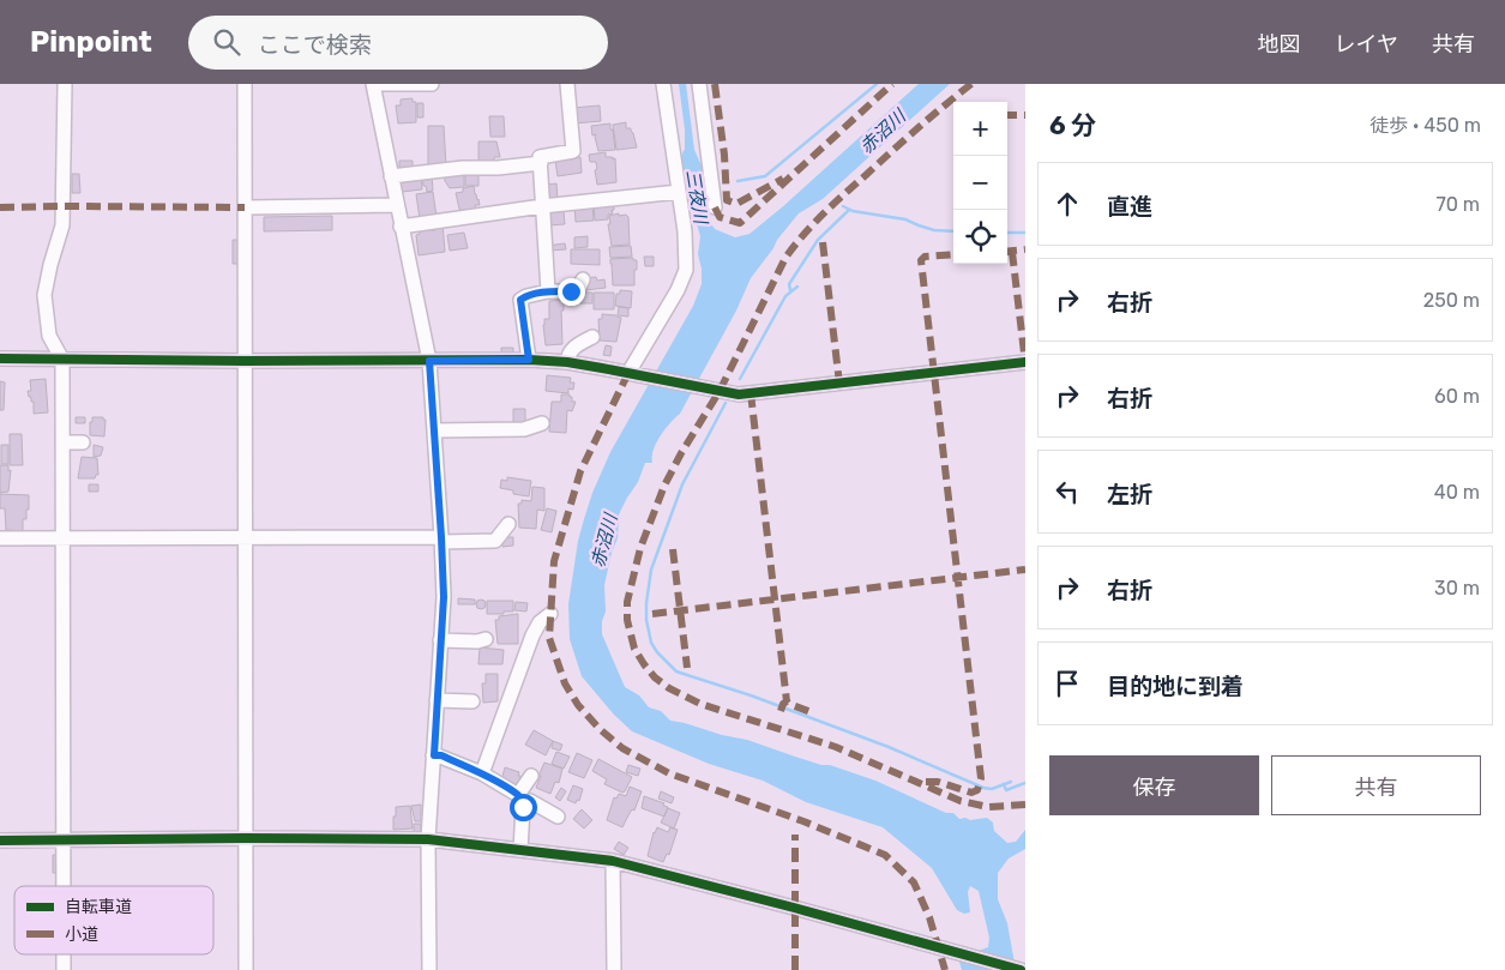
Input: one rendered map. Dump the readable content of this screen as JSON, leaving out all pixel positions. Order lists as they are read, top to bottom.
{
  "water": ["赤沼川", "三夜川"],
  "legend": ["自転車道", "小道"],
  "page": {
    "header": "Pinpoint",
    "search": "ここで検索",
    "nav": ["地図", "レイヤ", "共有"],
    "heading": ["6 分", "徒歩 · 450 m"],
    "map_buttons": ["+", "−"],
    "list": [
      ["直進", "70 m"],
      ["右折", "250 m"],
      ["右折", "60 m"],
      ["左折", "40 m"],
      ["右折", "30 m"],
      "目的地に到着"
    ],
    "buttons": ["保存", "共有"]
  }
}
